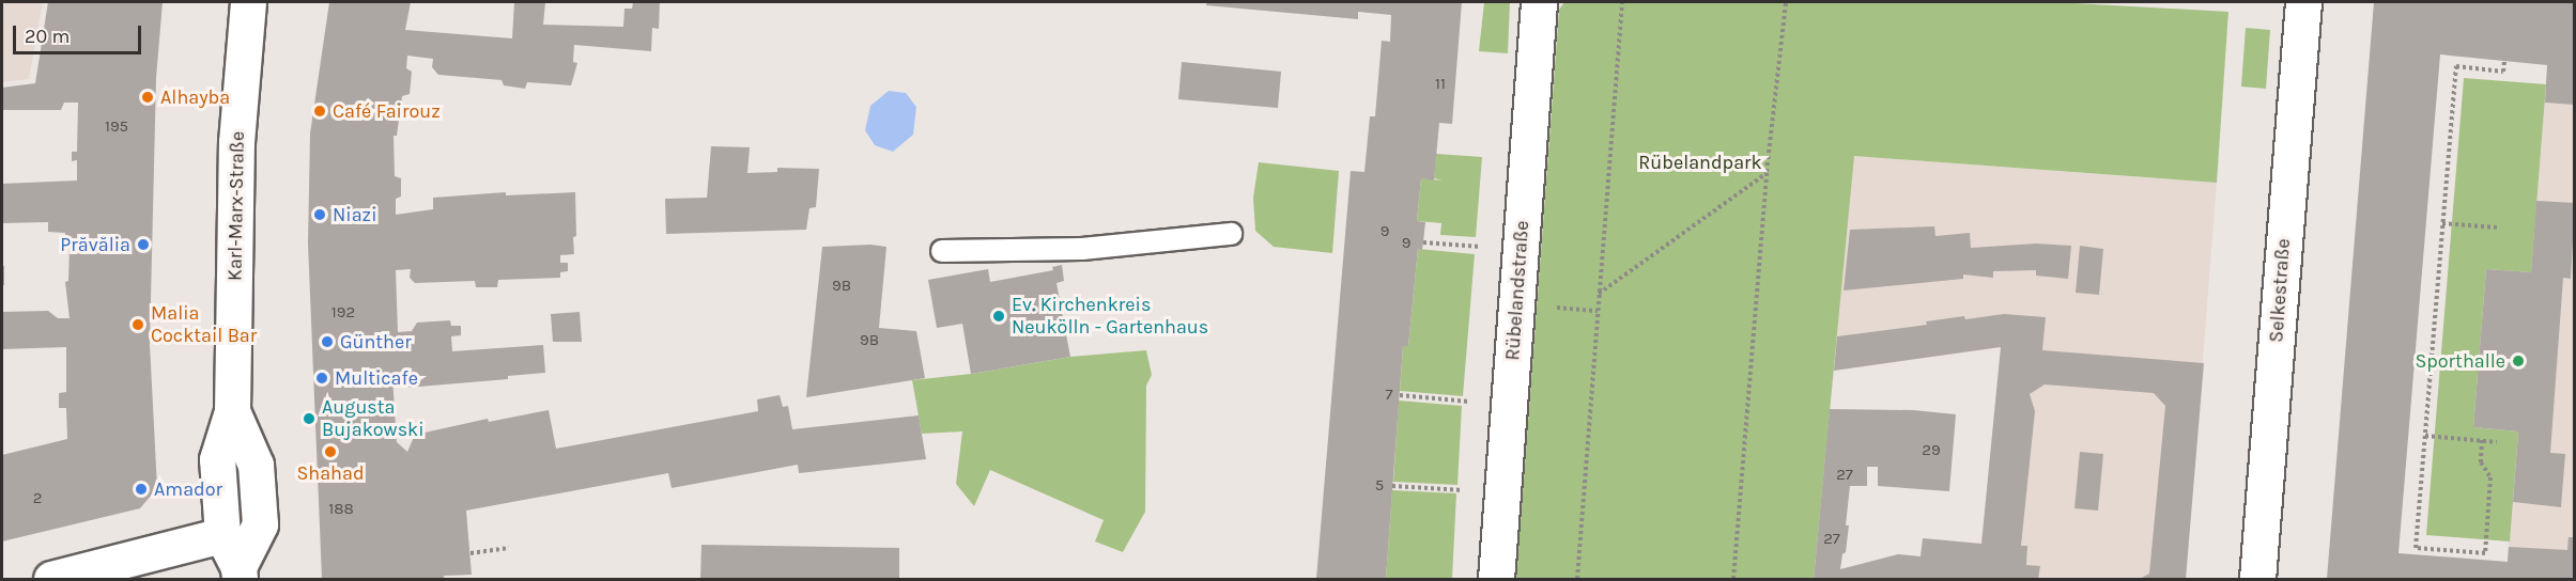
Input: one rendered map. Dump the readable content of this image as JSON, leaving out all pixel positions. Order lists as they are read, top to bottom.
{
  "streets": {
    "street": ["Karl-Marx-Straße", "Rübelandstraße", "Selkestraße"]
  },
  "parks": ["Rübelandpark"],
  "places": [
    "Alhayba",
    "Café Fairouz",
    "Niazi",
    "Prăvălia",
    "Ev. Kirchenkreis Neukölln - Gartenhaus",
    "Malia Cocktail Bar",
    "Günther",
    "Sporthalle",
    "Multicafe",
    "Augusta Bujakowski",
    "Shahad",
    "Amador"
  ],
  "house_numbers": [
    "11",
    "195",
    "9",
    "9",
    "9B",
    "192",
    "9B",
    "7",
    "29",
    "27",
    "5",
    "2",
    "188",
    "27"
  ],
  "scale_bar": "20 m"
}
